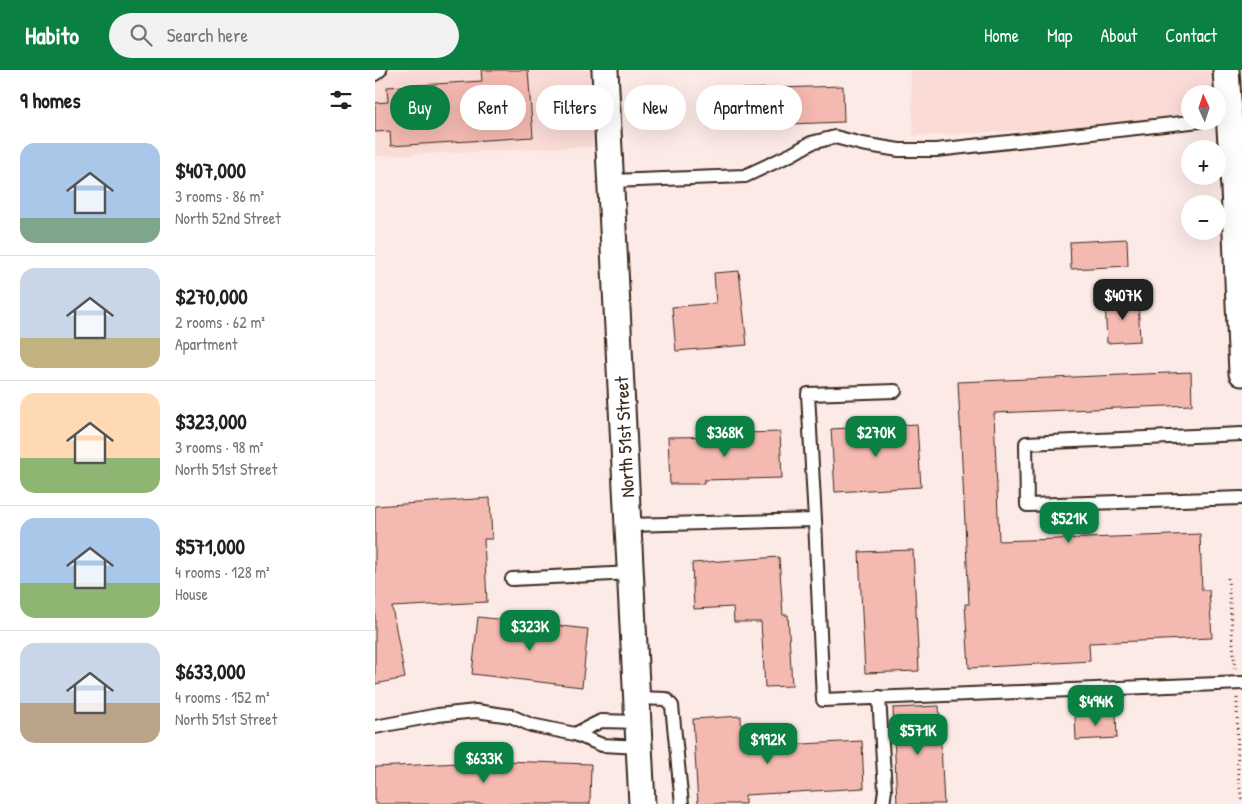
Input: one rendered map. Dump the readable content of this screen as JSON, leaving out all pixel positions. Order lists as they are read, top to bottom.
{
  "streets": {
    "street": ["North 51st Street"]
  },
  "north": "top",
  "page": {
    "header": "Habito",
    "search": "Search here",
    "nav": [
      "Home",
      "Map",
      "About",
      "Contact"
    ],
    "heading": "9 homes",
    "map_buttons": ["+", "−"],
    "chip": [
      "Buy",
      "Rent",
      "Filters",
      "New",
      "Apartment"
    ],
    "list": [
      {
        "name": "$407,000",
        "note": "3 rooms · 86 m² · North 52nd Street"
      },
      {
        "name": "$270,000",
        "note": "2 rooms · 62 m² · Apartment"
      },
      {
        "name": "$323,000",
        "note": "3 rooms · 98 m² · North 51st Street"
      },
      {
        "name": "$571,000",
        "note": "4 rooms · 128 m² · House"
      },
      {
        "name": "$633,000",
        "note": "4 rooms · 152 m² · North 51st Street"
      }
    ],
    "price": [
      "$407K",
      "$368K",
      "$270K",
      "$521K",
      "$323K",
      "$494K",
      "$571K",
      "$192K",
      "$633K"
    ]
  }
}
